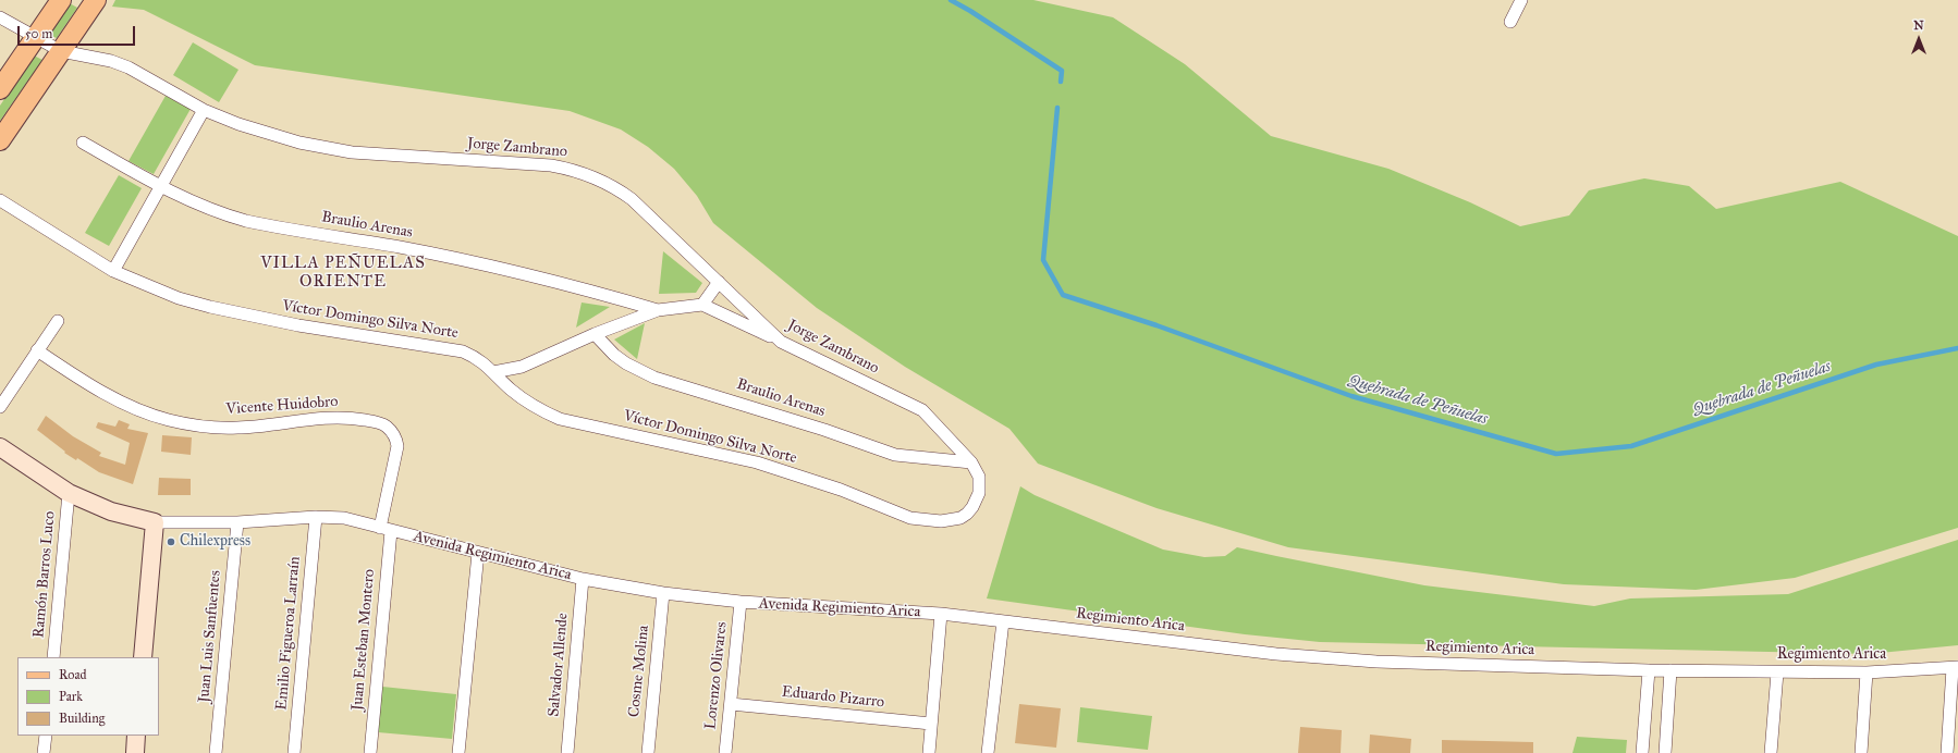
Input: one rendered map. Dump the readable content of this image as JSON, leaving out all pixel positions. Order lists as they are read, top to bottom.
{
  "streets": {
    "main road": ["Avenida Regimiento Arica"],
    "street": [
      "Jorge Zambrano",
      "Braulio Arenas",
      "Víctor Domingo Silva Norte",
      "Vicente Huidobro",
      "Ramón Barros Luco",
      "Regimiento Arica",
      "Emilio Figueroa Larraín",
      "Juan Luis Sanfuentes",
      "Juan Esteban Montero",
      "Salvador Allende",
      "Cosme Molina",
      "Lorenzo Olivares",
      "Eduardo Pizarro"
    ]
  },
  "crossings": [
    ["Jorge Zambrano", "Braulio Arenas"],
    ["Jorge Zambrano", "Víctor Domingo Silva Norte"],
    ["Vicente Huidobro", "Avenida Regimiento Arica"],
    ["Vicente Huidobro", "Juan Esteban Montero"],
    ["Avenida Regimiento Arica", "Ramón Barros Luco"],
    ["Avenida Regimiento Arica", "Regimiento Arica"],
    ["Avenida Regimiento Arica", "Emilio Figueroa Larraín"],
    ["Avenida Regimiento Arica", "Juan Luis Sanfuentes"],
    ["Avenida Regimiento Arica", "Juan Esteban Montero"],
    ["Avenida Regimiento Arica", "Salvador Allende"],
    ["Avenida Regimiento Arica", "Cosme Molina"],
    ["Avenida Regimiento Arica", "Lorenzo Olivares"],
    ["Lorenzo Olivares", "Eduardo Pizarro"]
  ],
  "districts": ["VILLA PEÑUELAS ORIENTE"],
  "water": ["Quebrada de Peñuelas"],
  "places": ["Chilexpress"],
  "legend": ["Road", "Park", "Building"],
  "scale_bar": "50 m",
  "north": "top"
}
